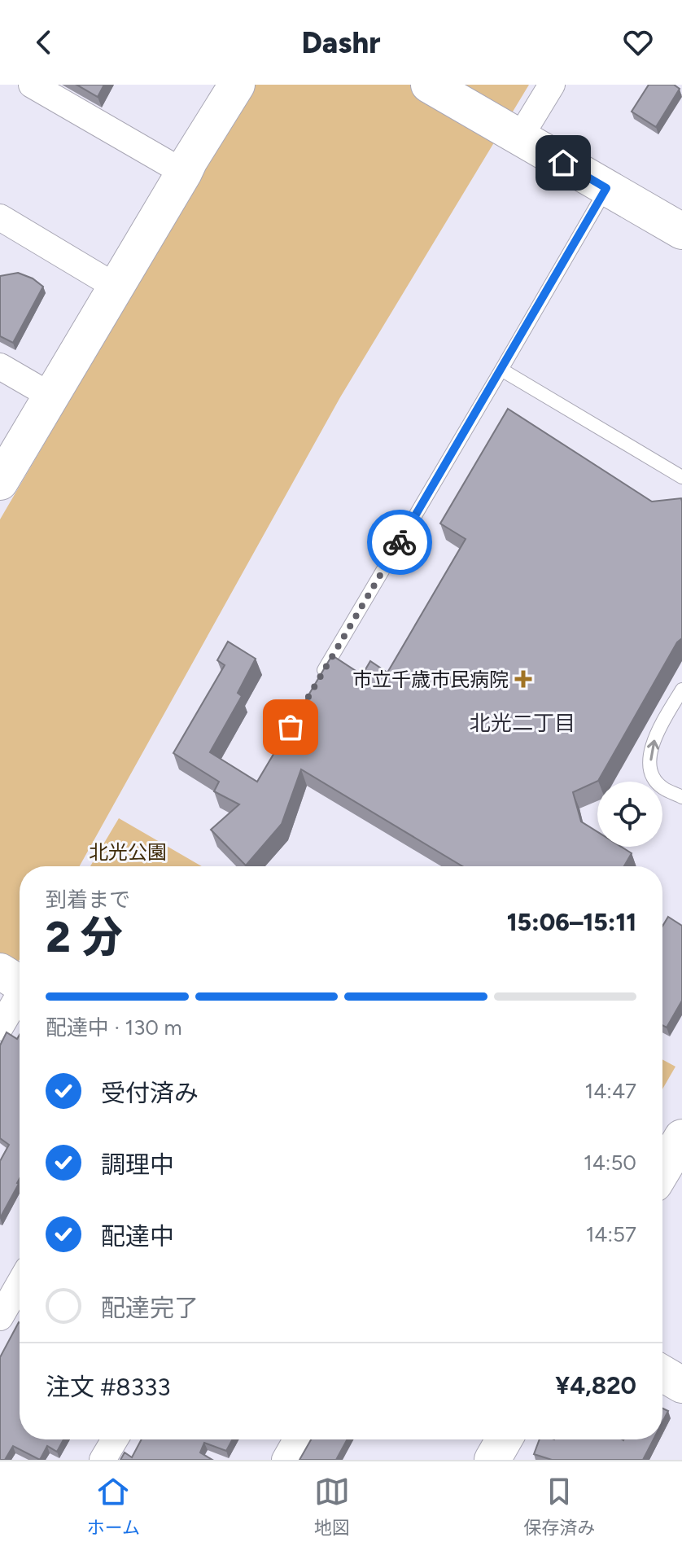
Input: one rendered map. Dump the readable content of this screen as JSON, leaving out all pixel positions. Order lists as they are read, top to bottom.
{
  "districts": ["北光二丁目"],
  "parks": ["北光公園"],
  "places": {
    "health": ["市立千歳市民病院"]
  },
  "page": {
    "header": "Dashr",
    "heading": ["2 分", "到着まで", "15:06–15:11"],
    "panel": ["注文 #8333", "¥4,820"],
    "bar": "配達中 · 130 m",
    "list": [
      ["受付済み", "14:47"],
      ["調理中", "14:50"],
      ["配達中", "14:57"],
      "配達完了"
    ],
    "tabs": ["ホーム", "地図", "保存済み"]
  }
}
